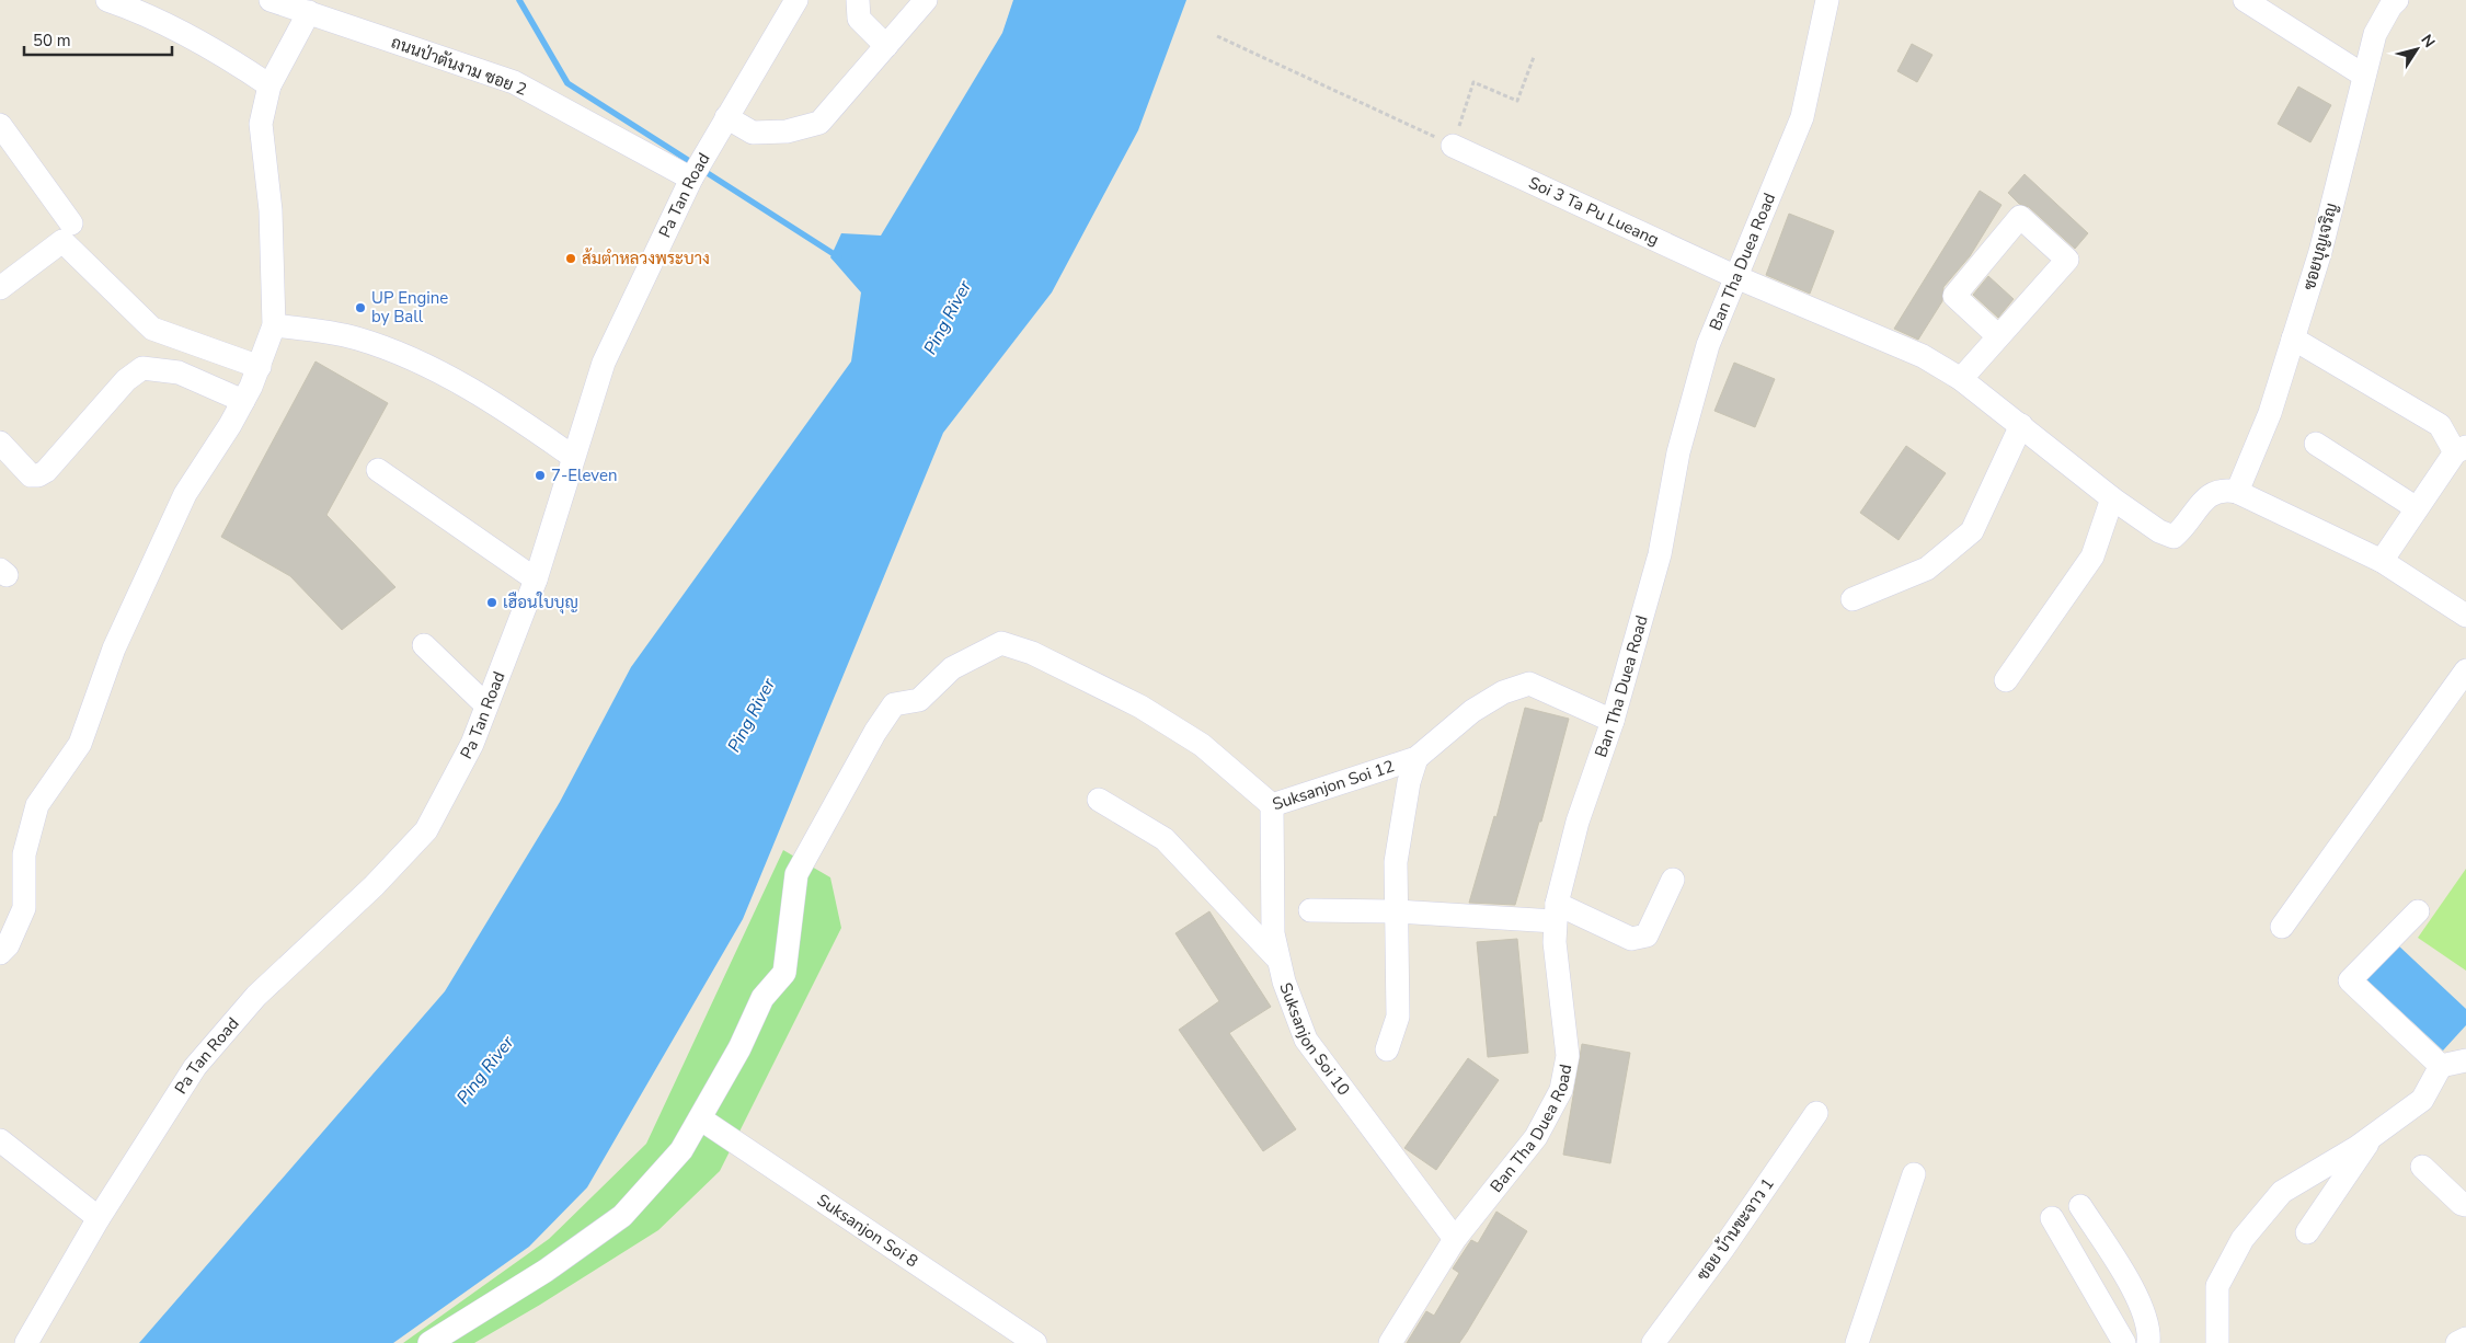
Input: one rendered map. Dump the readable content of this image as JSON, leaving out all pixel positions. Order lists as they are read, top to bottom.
{
  "streets": {
    "street": [
      "ถนนป่าตันงาม ซอย 2",
      "Pa Tan Road",
      "Soi 3 Ta Pu Lueang",
      "ซอยบุญเจริญ",
      "Ban Tha Duea Road",
      "Suksanjon Soi 12",
      "Suksanjon Soi 10",
      "ซอย บ้านขะจาว 1",
      "Suksanjon Soi 8"
    ]
  },
  "crossings": [
    ["ถนนป่าตันงาม ซอย 2", "Pa Tan Road"],
    ["Soi 3 Ta Pu Lueang", "ซอยบุญเจริญ"],
    ["Soi 3 Ta Pu Lueang", "Ban Tha Duea Road"],
    ["Ban Tha Duea Road", "Suksanjon Soi 12"],
    ["Ban Tha Duea Road", "Suksanjon Soi 10"],
    ["Suksanjon Soi 12", "Suksanjon Soi 10"],
    ["Suksanjon Soi 12", "Suksanjon Soi 8"]
  ],
  "water": ["Ping River"],
  "places": [
    "ส้มตำหลวงพระบาง",
    "UP Engine by Ball",
    "7-Eleven",
    "เฮือนใบบุญ"
  ],
  "scale_bar": "50 m",
  "north": "top right"
}
